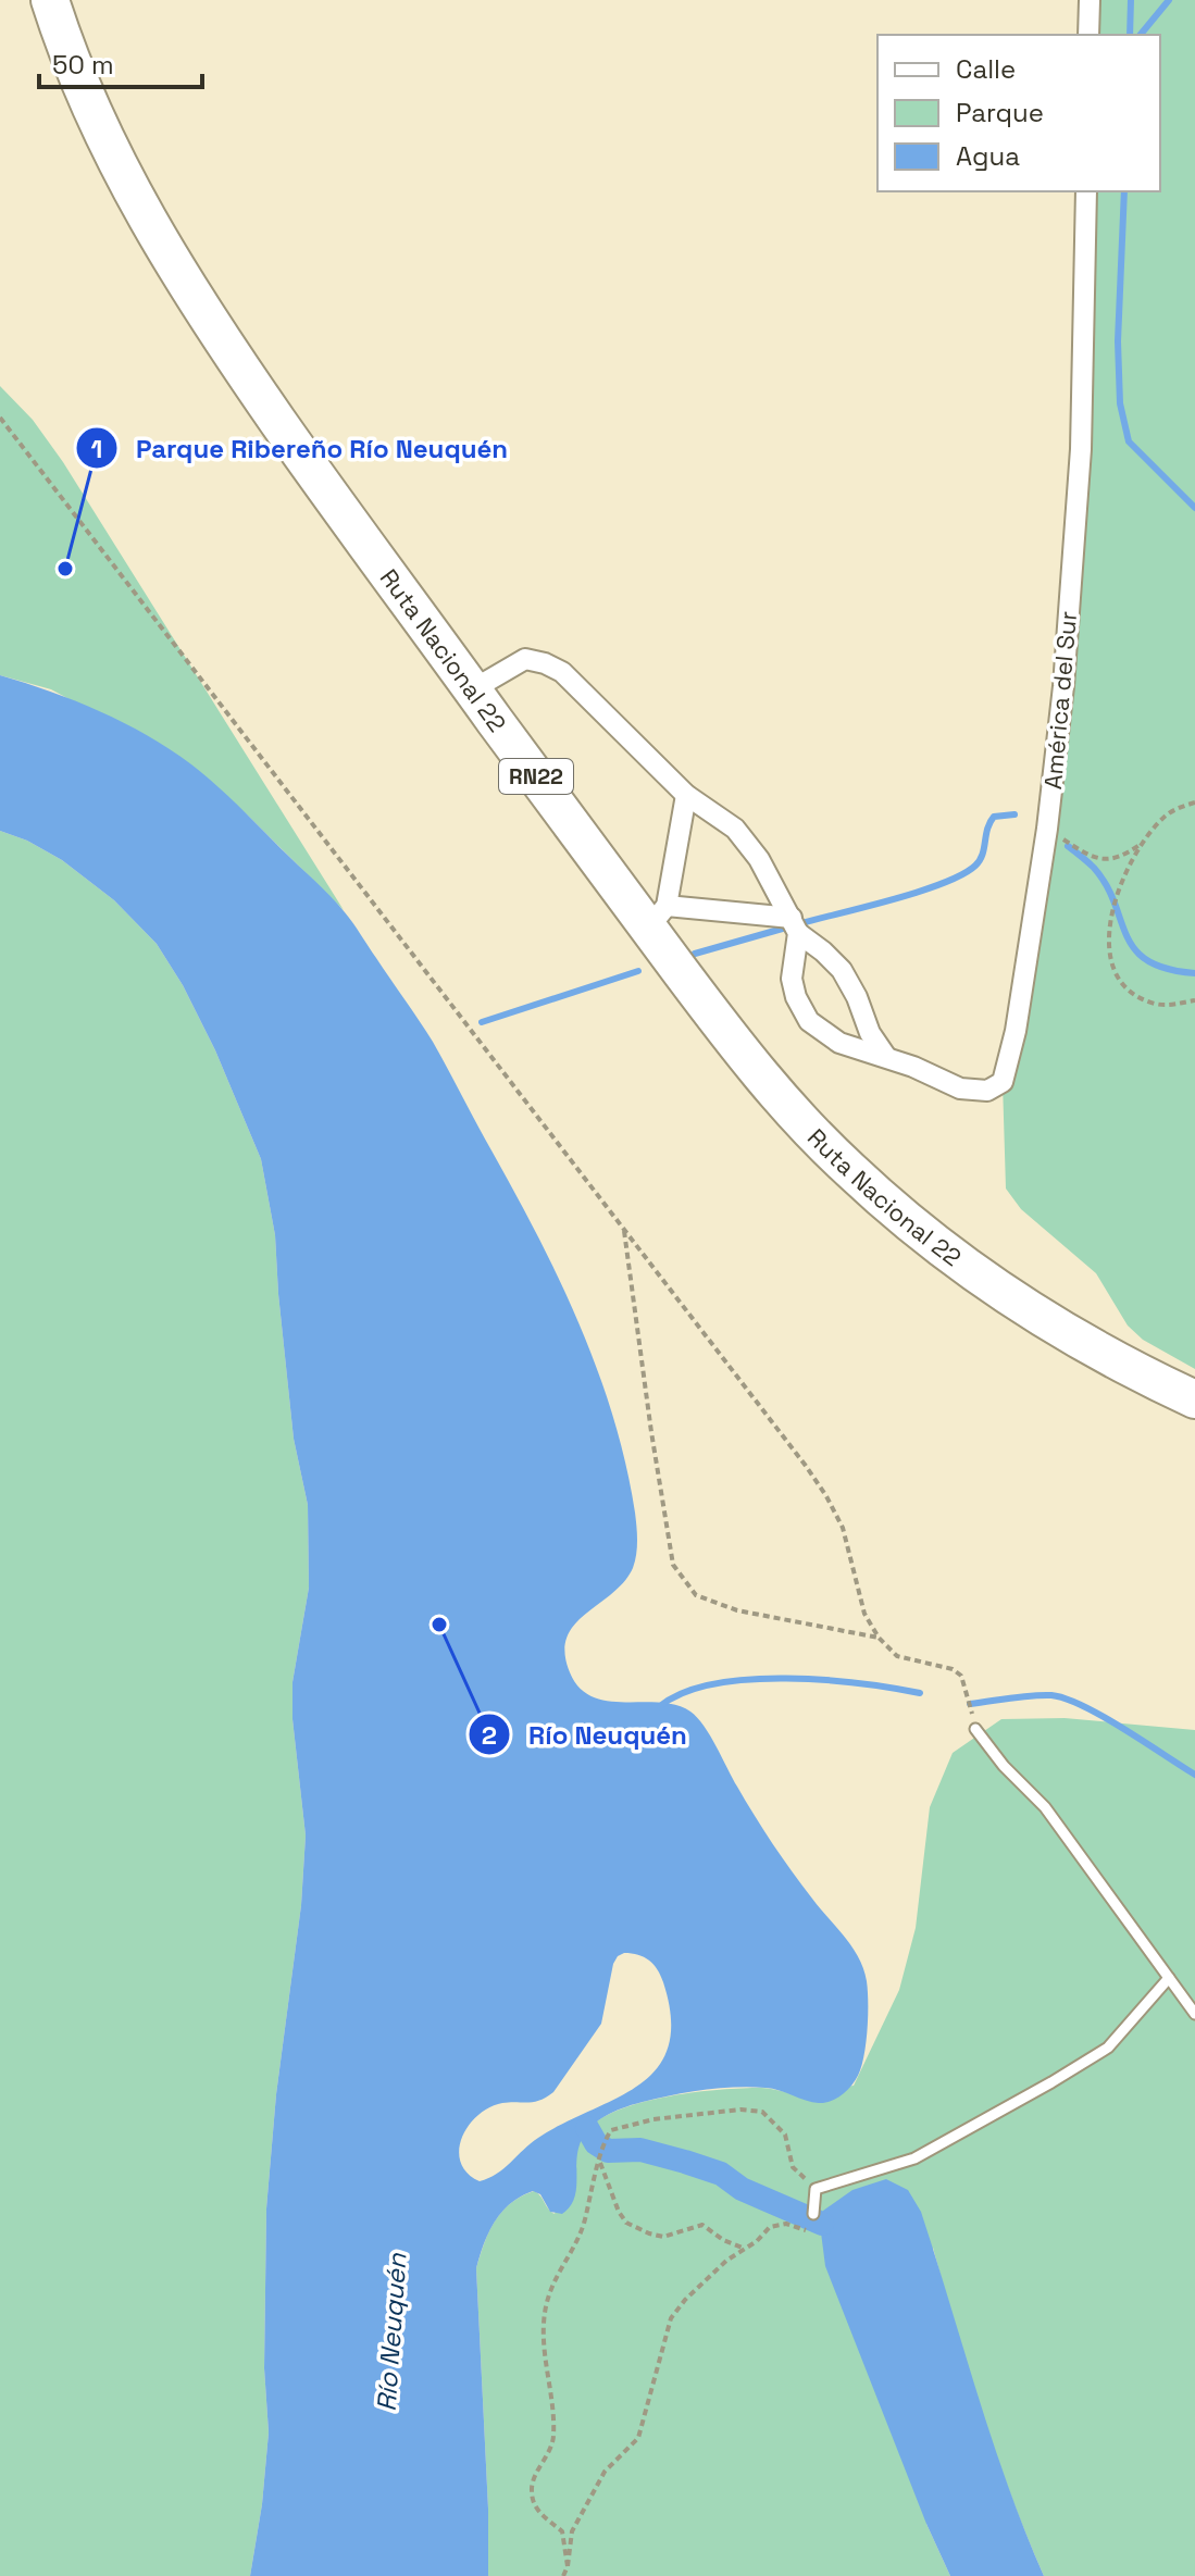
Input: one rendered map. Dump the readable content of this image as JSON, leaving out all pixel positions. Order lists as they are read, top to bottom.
{
  "streets": {
    "highway": ["Ruta Nacional 22", "RN22"],
    "street": ["América del Sur"]
  },
  "water": ["Río Neuquén"],
  "places": ["Parque Ribereño Río Neuquén", "Río Neuquén"],
  "legend": ["Calle", "Parque", "Agua"],
  "scale_bar": "50 m"
}
